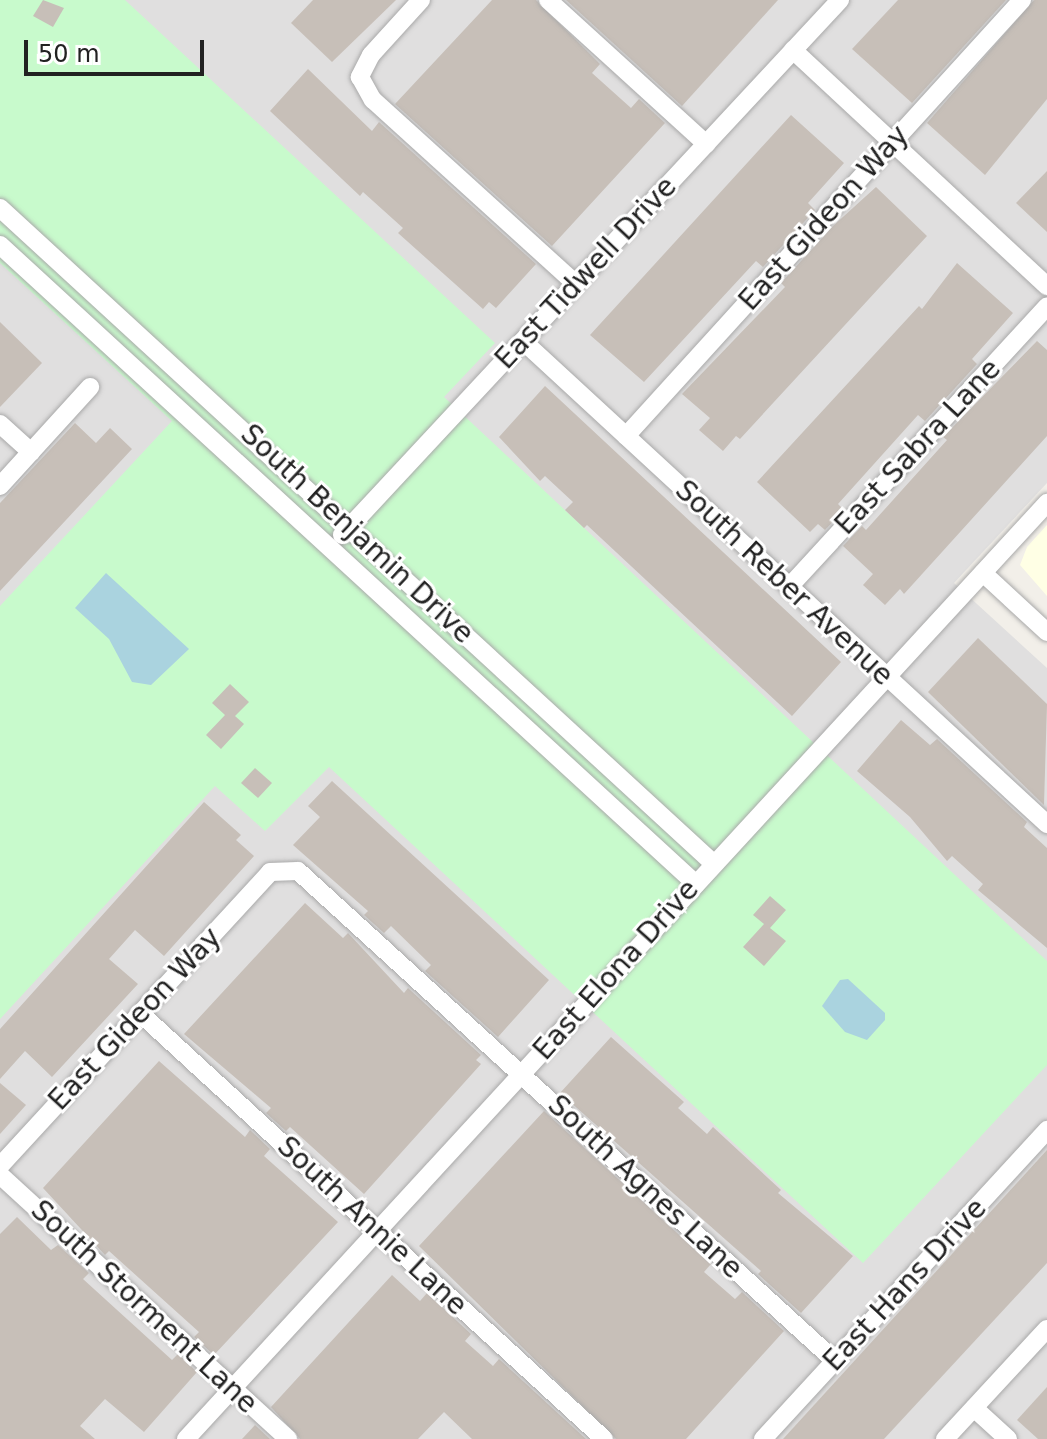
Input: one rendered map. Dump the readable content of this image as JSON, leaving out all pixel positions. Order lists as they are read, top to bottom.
{
  "streets": {
    "street": [
      "East Gideon Way",
      "East Tidwell Drive",
      "East Sabra Lane",
      "South Benjamin Drive",
      "South Reber Avenue",
      "East Elona Drive",
      "South Agnes Lane",
      "South Annie Lane",
      "East Hans Drive",
      "South Storment Lane"
    ]
  },
  "crossings": [
    ["East Gideon Way", "South Reber Avenue"],
    ["East Gideon Way", "South Agnes Lane"],
    ["East Gideon Way", "South Annie Lane"],
    ["East Tidwell Drive", "South Benjamin Drive"],
    ["East Tidwell Drive", "South Reber Avenue"],
    ["East Sabra Lane", "South Reber Avenue"],
    ["South Benjamin Drive", "East Elona Drive"],
    ["South Reber Avenue", "East Elona Drive"],
    ["East Elona Drive", "South Agnes Lane"],
    ["East Elona Drive", "South Annie Lane"],
    ["East Elona Drive", "South Storment Lane"],
    ["South Agnes Lane", "East Hans Drive"]
  ],
  "scale_bar": "50 m"
}
